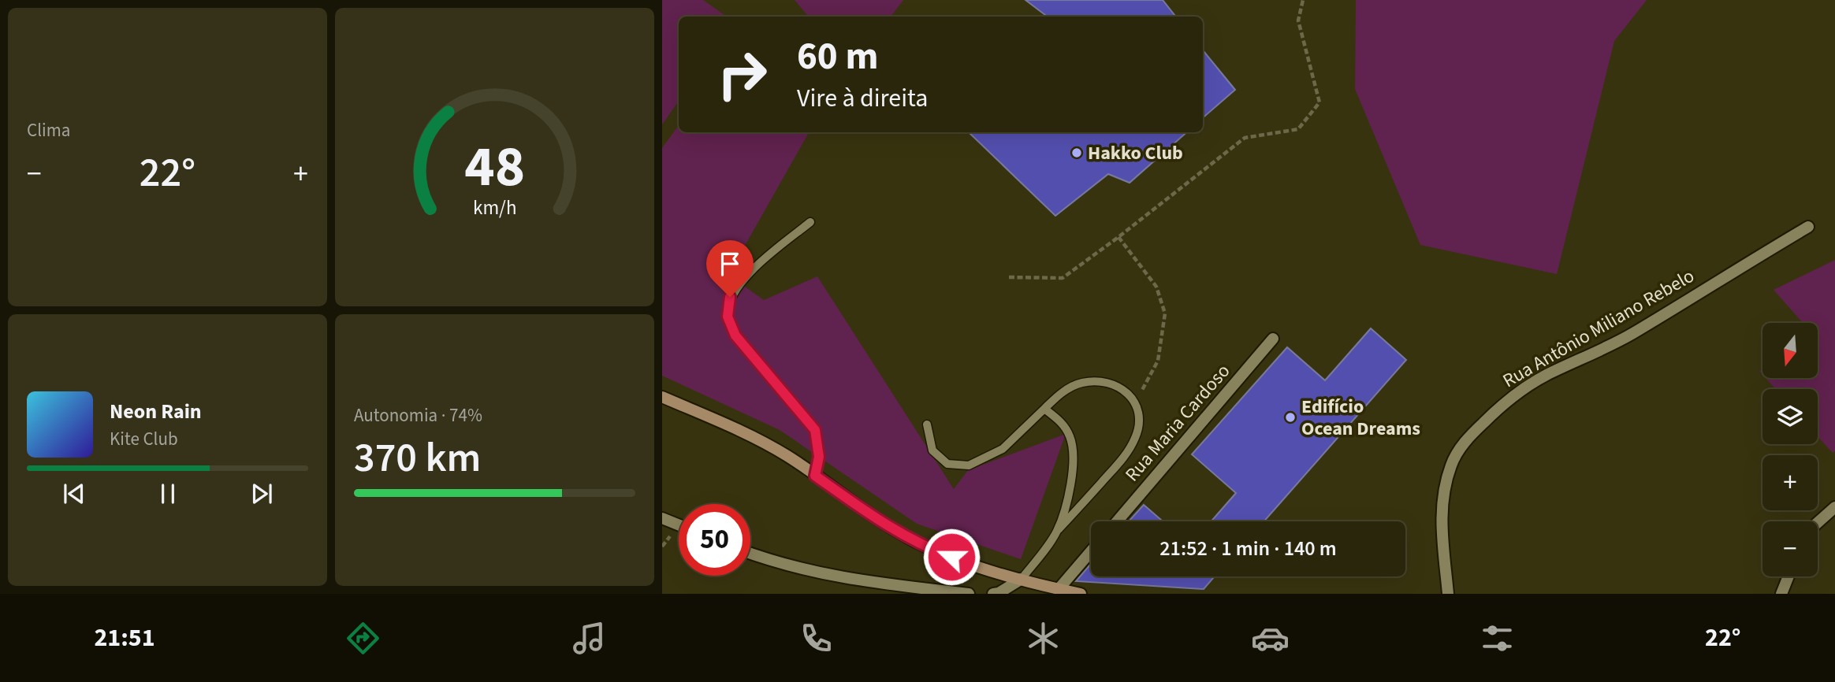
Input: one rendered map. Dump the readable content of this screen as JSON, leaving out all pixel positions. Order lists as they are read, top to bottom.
{
  "streets": {
    "street": ["Rua Antônio Miliano Rebelo", "Rua Maria Cardoso"]
  },
  "places": ["Hakko Club", "Edifício Ocean Dreams"],
  "north": "bottom",
  "page": {
    "tile": [
      "Clima",
      ["Autonomia · 74%", "370 km"]
    ],
    "turn": ["60 m", "Vire à direita"],
    "heat": ["−", "22°", "+"],
    "map_buttons": ["+", "−"],
    "song": ["Neon Rain", "Kite Club"],
    "limit": "50",
    "trip": "21:52 · 1 min · 140 m",
    "tabs": ["21:51", "22°"],
    "gauge": ["48", "km/h"]
  }
}
